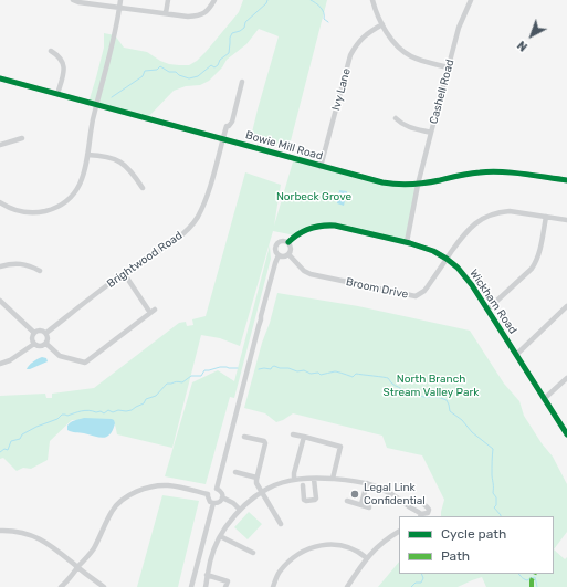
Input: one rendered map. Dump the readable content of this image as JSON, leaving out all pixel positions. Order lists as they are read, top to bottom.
{
  "streets": {
    "street": [
      "Ivy Lane",
      "Cashell Road",
      "Bowie Mill Road",
      "Brightwood Road",
      "Broom Drive",
      "Wickham Road"
    ]
  },
  "crossings": [
    ["Ivy Lane", "Bowie Mill Road"],
    ["Cashell Road", "Bowie Mill Road"],
    ["Cashell Road", "Wickham Road"],
    ["Bowie Mill Road", "Brightwood Road"],
    ["Broom Drive", "Wickham Road"]
  ],
  "parks": ["Norbeck Grove", "North Branch Stream Valley Park"],
  "places": ["Legal Link Confidential"],
  "legend": ["Cycle path", "Path"],
  "north": "bottom left"
}
